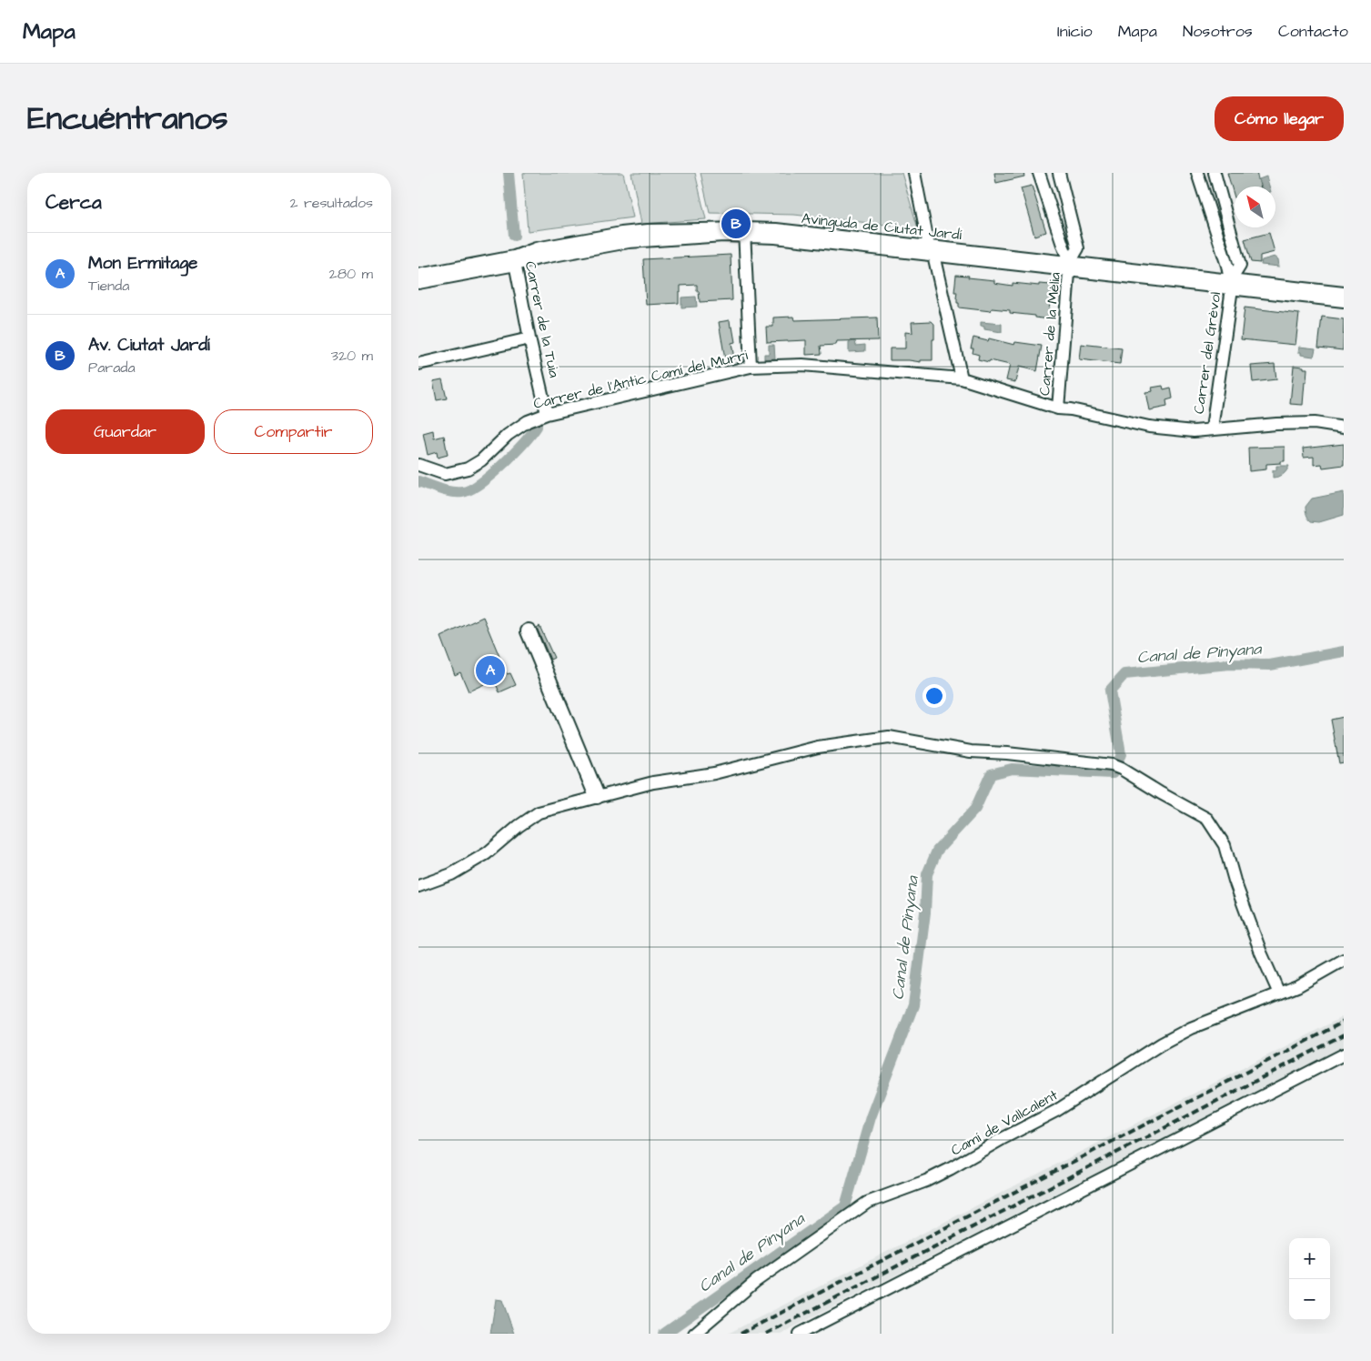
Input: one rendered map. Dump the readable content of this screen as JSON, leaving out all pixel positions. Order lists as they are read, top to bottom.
{
  "streets": {
    "street": [
      "Avinguda de Ciutat Jardí",
      "Carrer de la Tuia",
      "Carrer de la Mèlia",
      "Carrer del Grèvol",
      "Carrer de l'Antic Camí del Murri",
      "Camí de Vallcalent"
    ]
  },
  "crossings": [
    ["Avinguda de Ciutat Jardí", "Carrer de la Tuia"],
    ["Avinguda de Ciutat Jardí", "Carrer de la Mèlia"],
    ["Avinguda de Ciutat Jardí", "Carrer del Grèvol"],
    ["Carrer de la Tuia", "Carrer de l'Antic Camí del Murri"],
    ["Carrer de la Mèlia", "Carrer de l'Antic Camí del Murri"],
    ["Carrer del Grèvol", "Carrer de l'Antic Camí del Murri"]
  ],
  "water": ["Canal de Pinyana"],
  "north": "top left",
  "page": {
    "header": "Mapa",
    "nav": [
      "Inicio",
      "Mapa",
      "Nosotros",
      "Contacto"
    ],
    "title": "Encuéntranos",
    "buttons": [
      "Cómo llegar",
      ["Guardar", "Compartir"]
    ],
    "heading": ["Cerca", "2 resultados"],
    "pins": ["B", "A"],
    "list": [
      {
        "mark": "A",
        "name": "Mon Ermitage",
        "note": "Tienda",
        "value": "280 m"
      },
      {
        "mark": "B",
        "name": "Av. Ciutat Jardí",
        "note": "Parada",
        "value": "320 m"
      }
    ],
    "map_buttons": ["+", "−"]
  }
}
